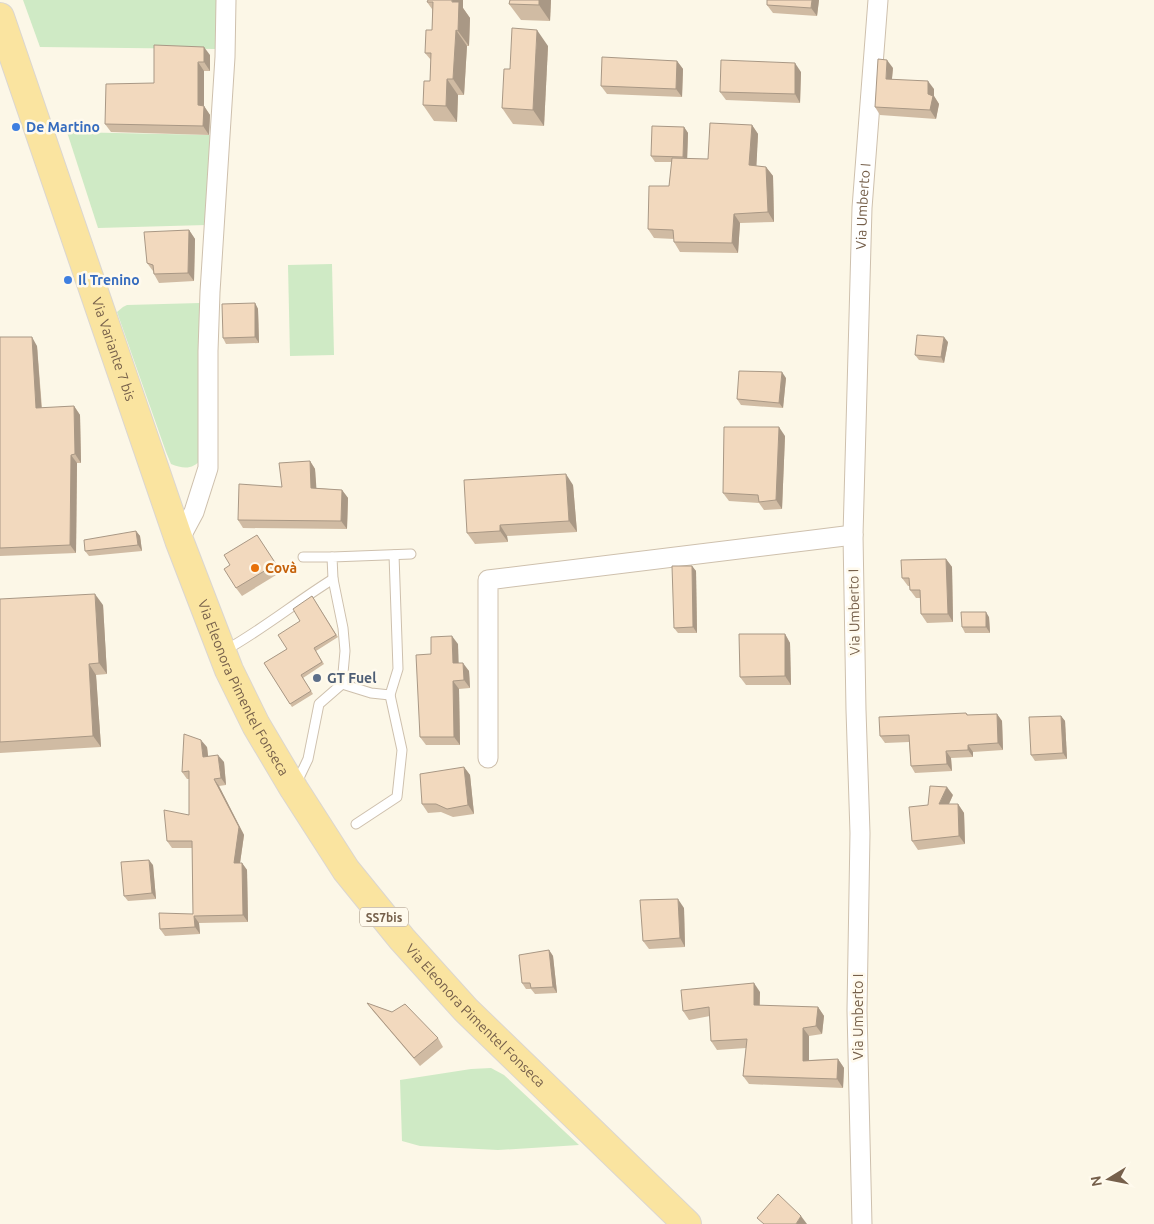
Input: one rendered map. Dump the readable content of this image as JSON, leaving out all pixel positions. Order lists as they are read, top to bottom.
{
  "streets": {
    "main road": ["Via Variante 7 bis", "Via Eleonora Pimentel Fonseca", "SS7bis"],
    "street": ["Via Umberto I"]
  },
  "crossings": [
    ["Via Variante 7 bis", "Via Eleonora Pimentel Fonseca"]
  ],
  "places": [
    "De Martino",
    "Il Trenino",
    "Covà",
    "GT Fuel"
  ],
  "north": "left"
}
